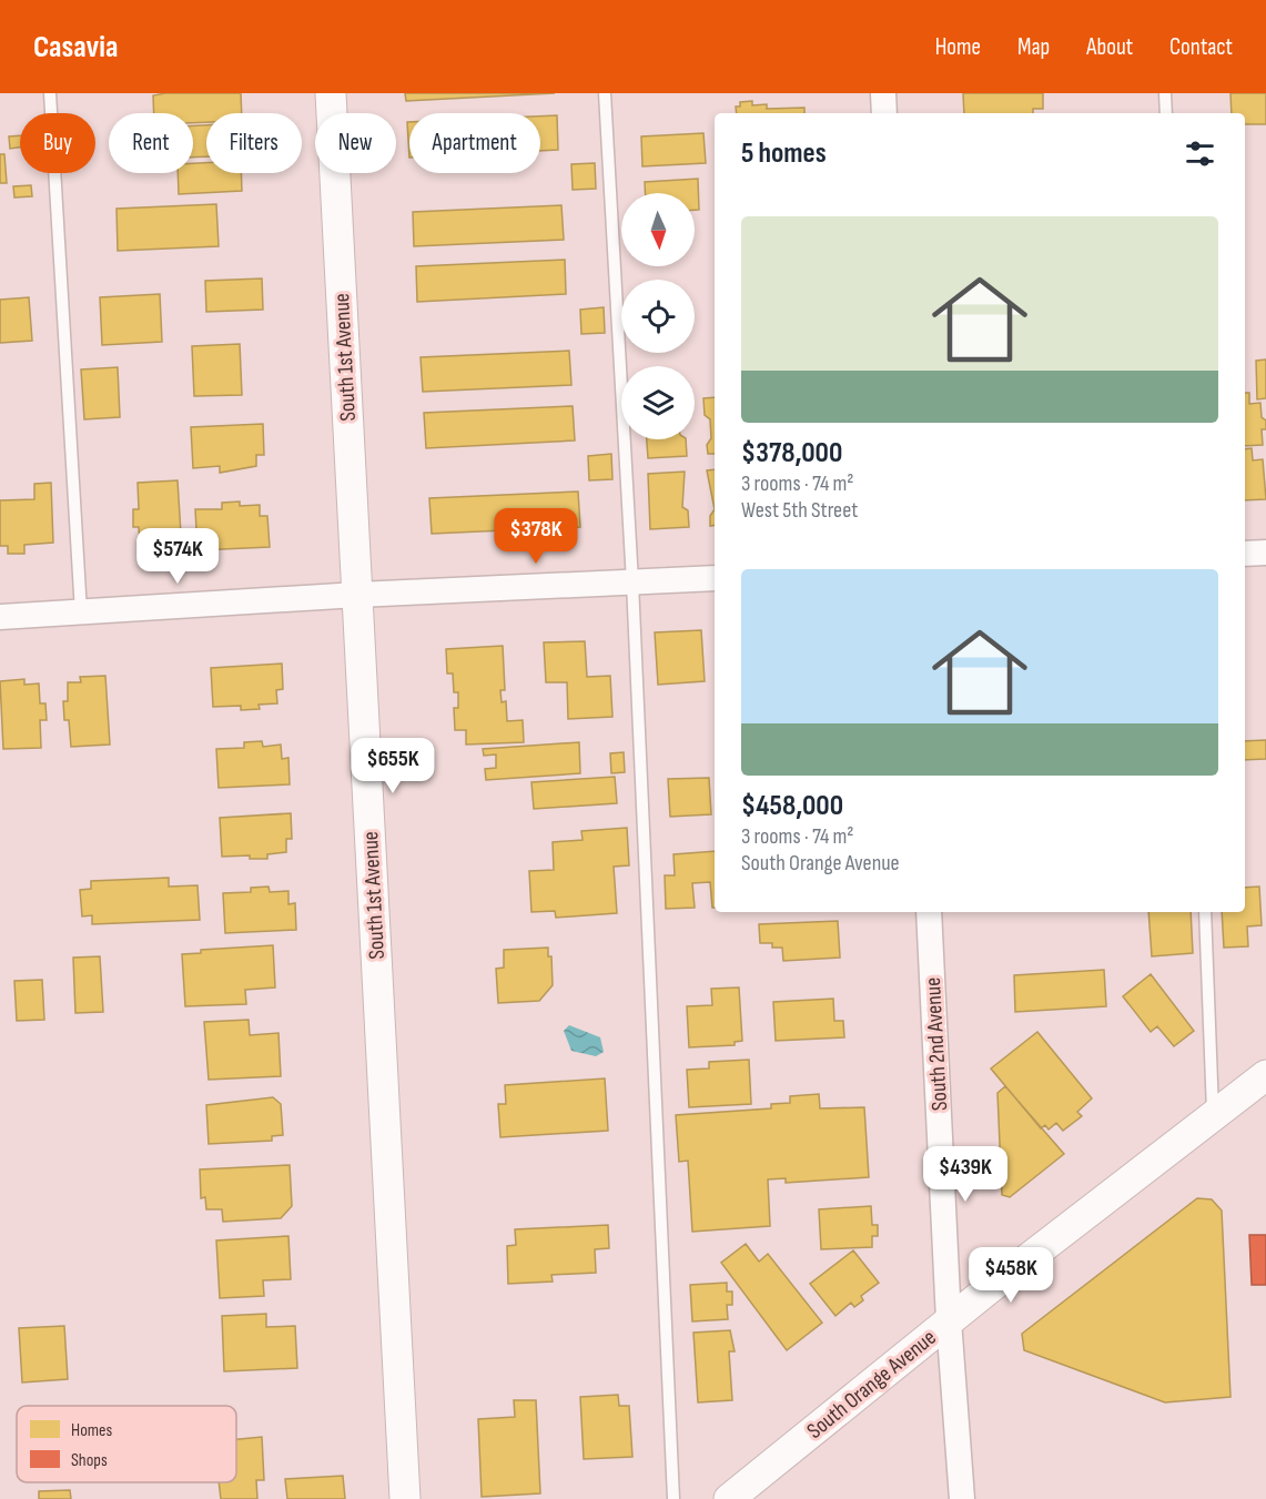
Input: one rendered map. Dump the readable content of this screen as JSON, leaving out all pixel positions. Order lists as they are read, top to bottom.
{
  "streets": {
    "street": ["South 1st Avenue", "South 2nd Avenue", "South Orange Avenue"]
  },
  "crossings": [
    ["South 2nd Avenue", "South Orange Avenue"]
  ],
  "legend": ["Homes", "Shops"],
  "north": "bottom",
  "page": {
    "header": "Casavia",
    "nav": [
      "Home",
      "Map",
      "About",
      "Contact"
    ],
    "chip": [
      "Buy",
      "Rent",
      "Filters",
      "New",
      "Apartment"
    ],
    "heading": "5 homes",
    "list": [
      {
        "name": "$378,000",
        "note": "3 rooms · 74 m² · West 5th Street"
      },
      {
        "name": "$458,000",
        "note": "3 rooms · 74 m² · South Orange Avenue"
      }
    ],
    "price": [
      "$378K",
      "$574K",
      "$655K",
      "$439K",
      "$458K"
    ]
  }
}
